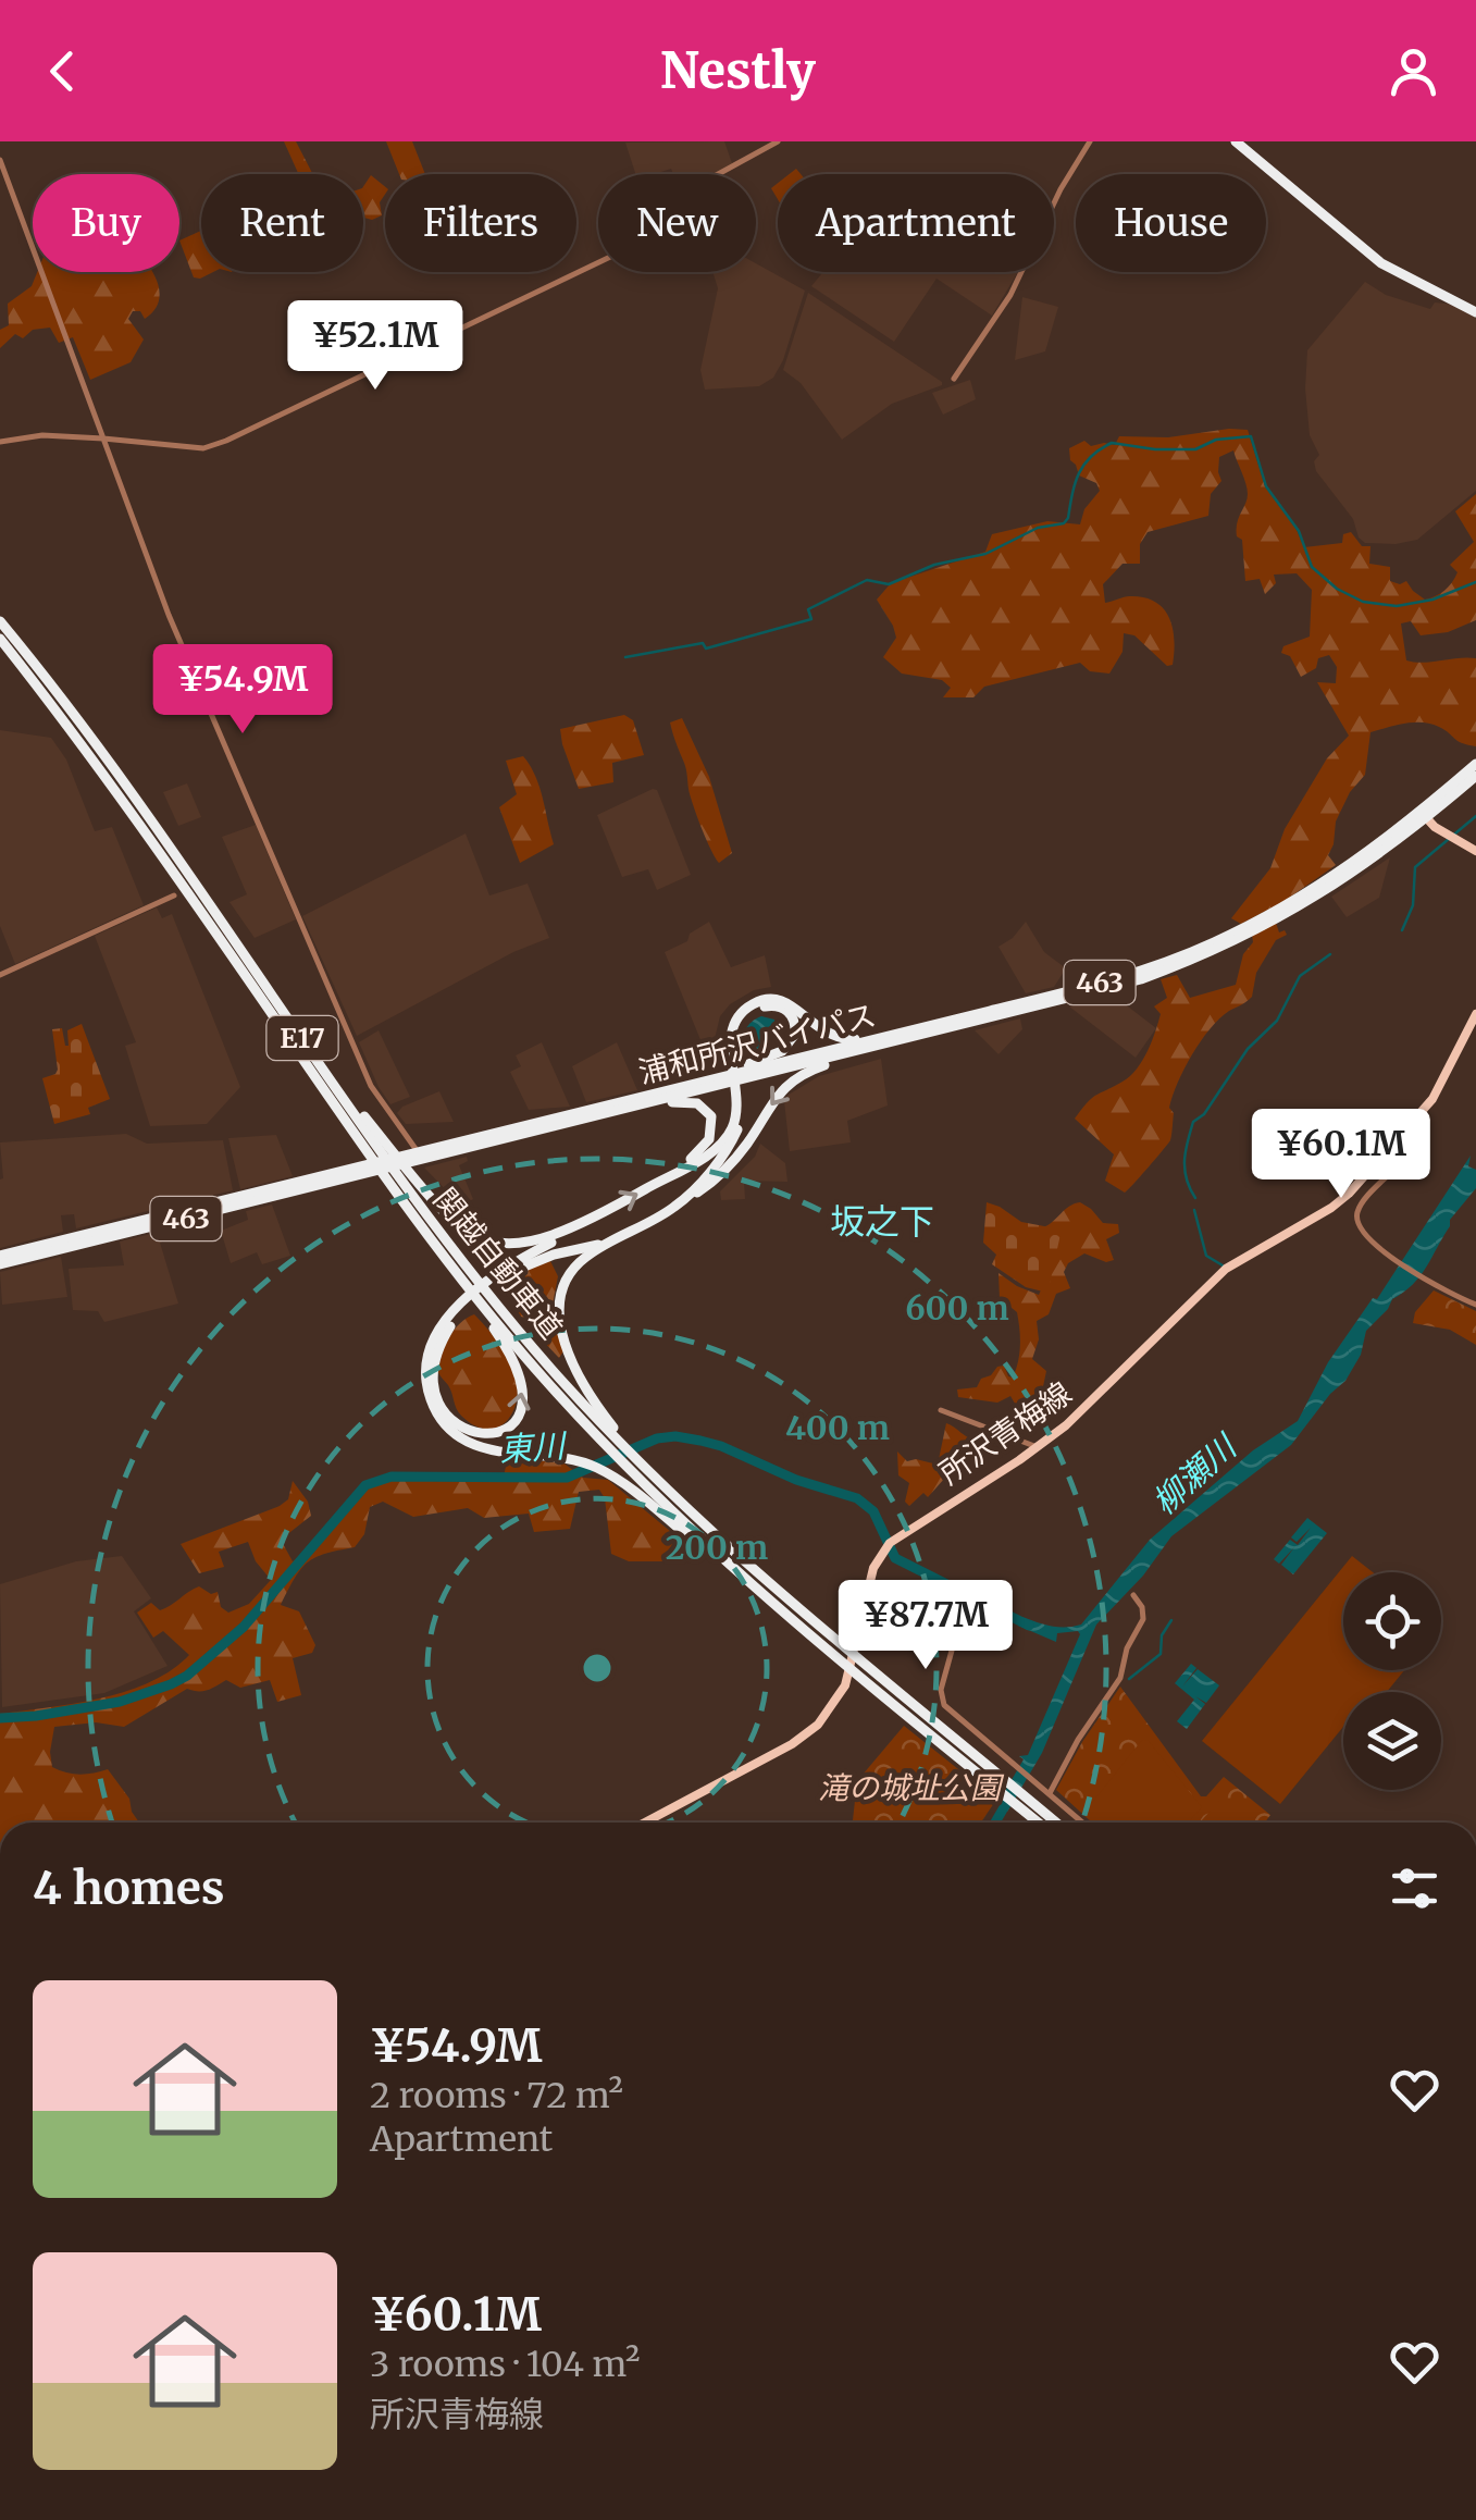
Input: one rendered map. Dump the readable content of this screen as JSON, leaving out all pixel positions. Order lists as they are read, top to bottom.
{
  "streets": {
    "highway": [
      "463",
      "E17",
      "浦和所沢バイパス",
      "関越自動車道"
    ],
    "main road": ["所沢青梅線"]
  },
  "districts": ["坂之下"],
  "water": ["東川", "柳瀬川"],
  "parks": ["滝の城址公園"],
  "page": {
    "header": "Nestly",
    "chip": [
      "Buy",
      "Rent",
      "Filters",
      "New",
      "Apartment",
      "House"
    ],
    "price": [
      "¥52.1M",
      "¥54.9M",
      "¥60.1M",
      "¥87.7M"
    ],
    "heading": "4 homes",
    "list": [
      {
        "name": "¥54.9M",
        "note": "2 rooms · 72 m² · Apartment"
      },
      {
        "name": "¥60.1M",
        "note": "3 rooms · 104 m² · 所沢青梅線"
      }
    ]
  },
  "rings": ["600 m", "400 m", "200 m"]
}
